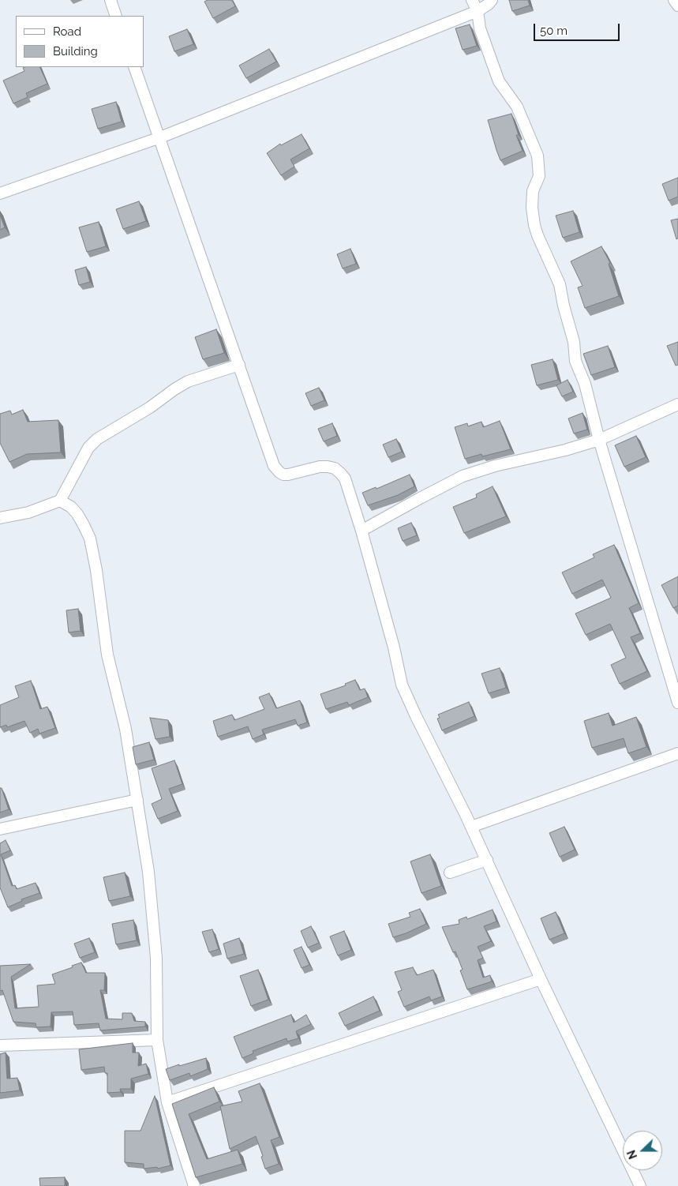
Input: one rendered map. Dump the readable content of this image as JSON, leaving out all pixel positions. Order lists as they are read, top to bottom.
{
  "legend": ["Road", "Building"],
  "scale_bar": "50 m",
  "north": "left"
}
